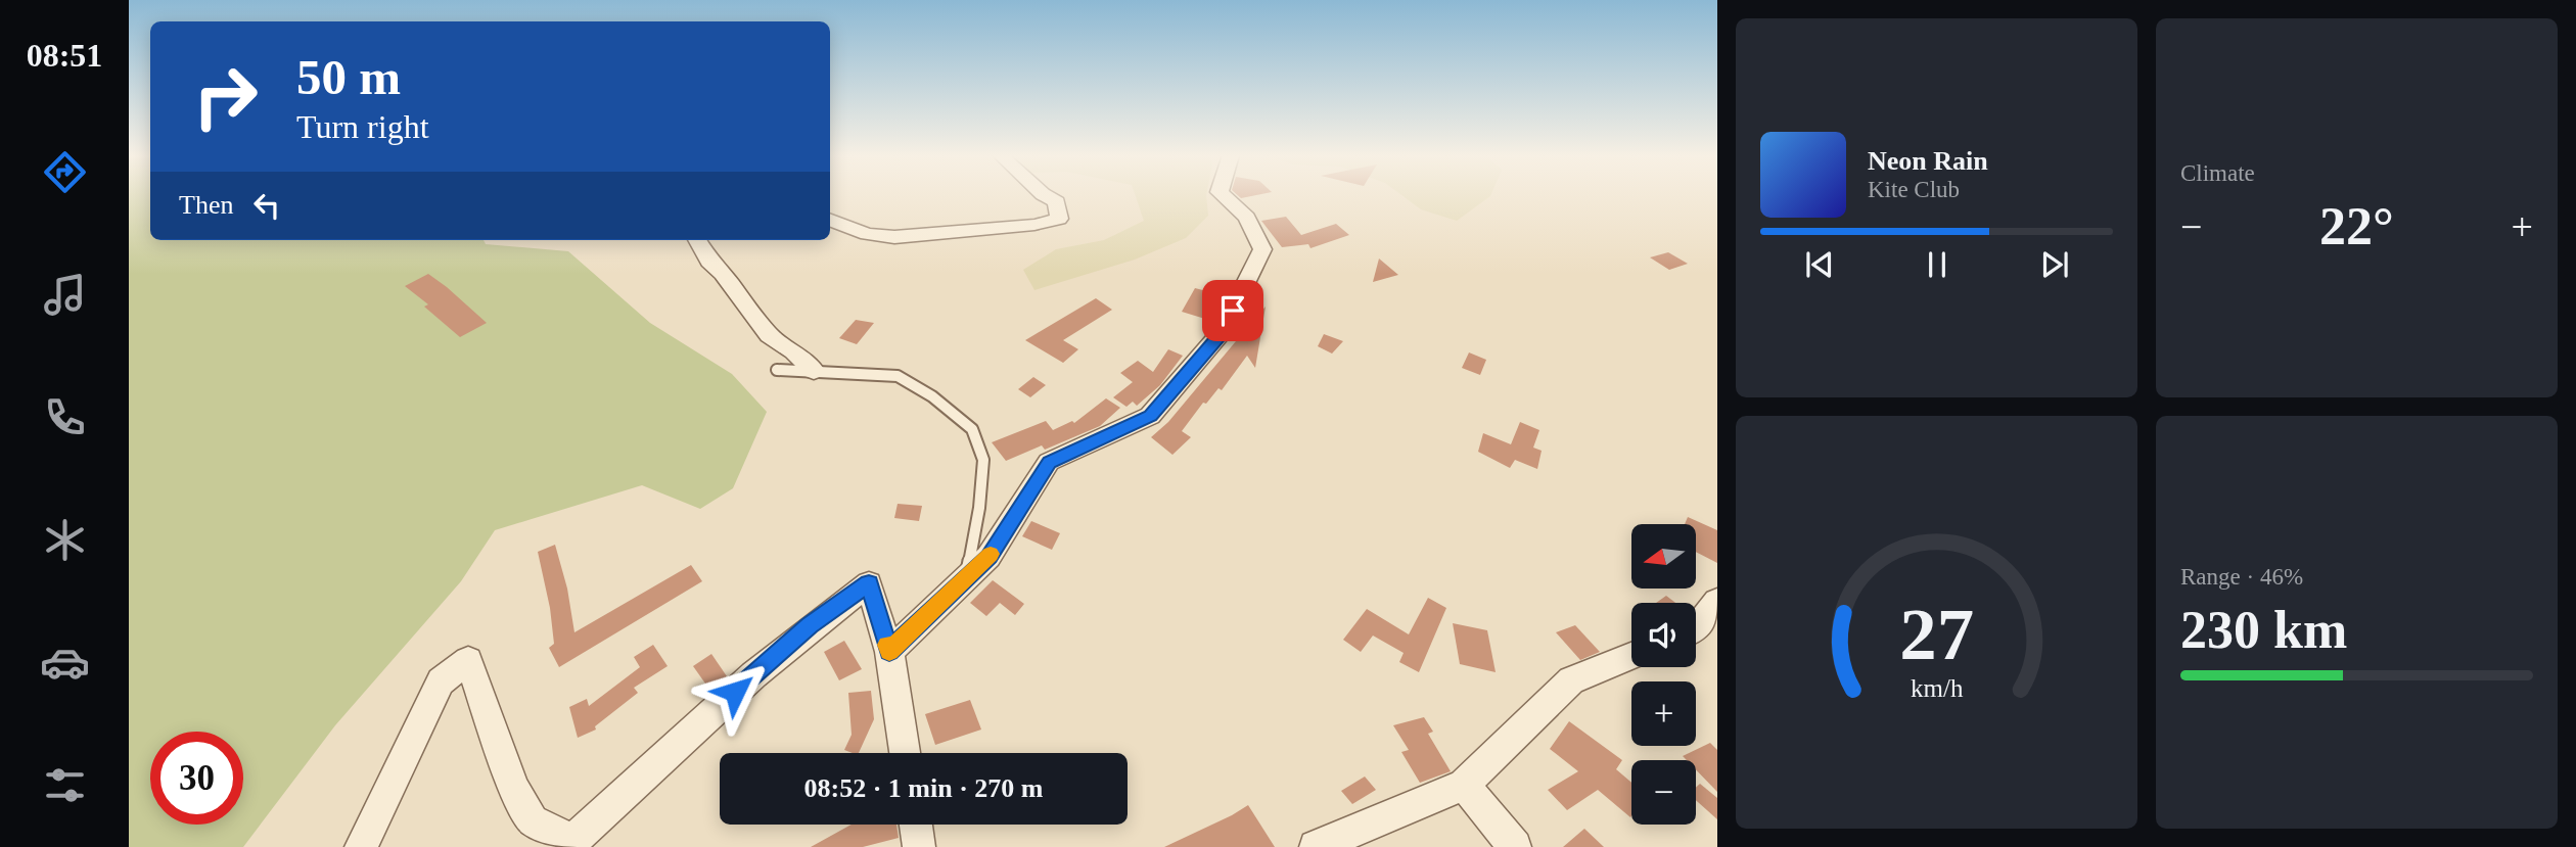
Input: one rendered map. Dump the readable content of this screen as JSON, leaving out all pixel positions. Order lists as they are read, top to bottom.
{
  "north": "left",
  "page": {
    "tabs": "08:51",
    "tile": [
      "Climate",
      ["Range · 46%", "230 km"]
    ],
    "turn": ["50 m", "Turn right"],
    "song": ["Neon Rain", "Kite Club"],
    "then": "Then",
    "heat": ["−", "22°", "+"],
    "map_buttons": ["+", "−"],
    "limit": "30",
    "trip": "08:52 · 1 min · 270 m",
    "gauge": ["27", "km/h"]
  }
}
